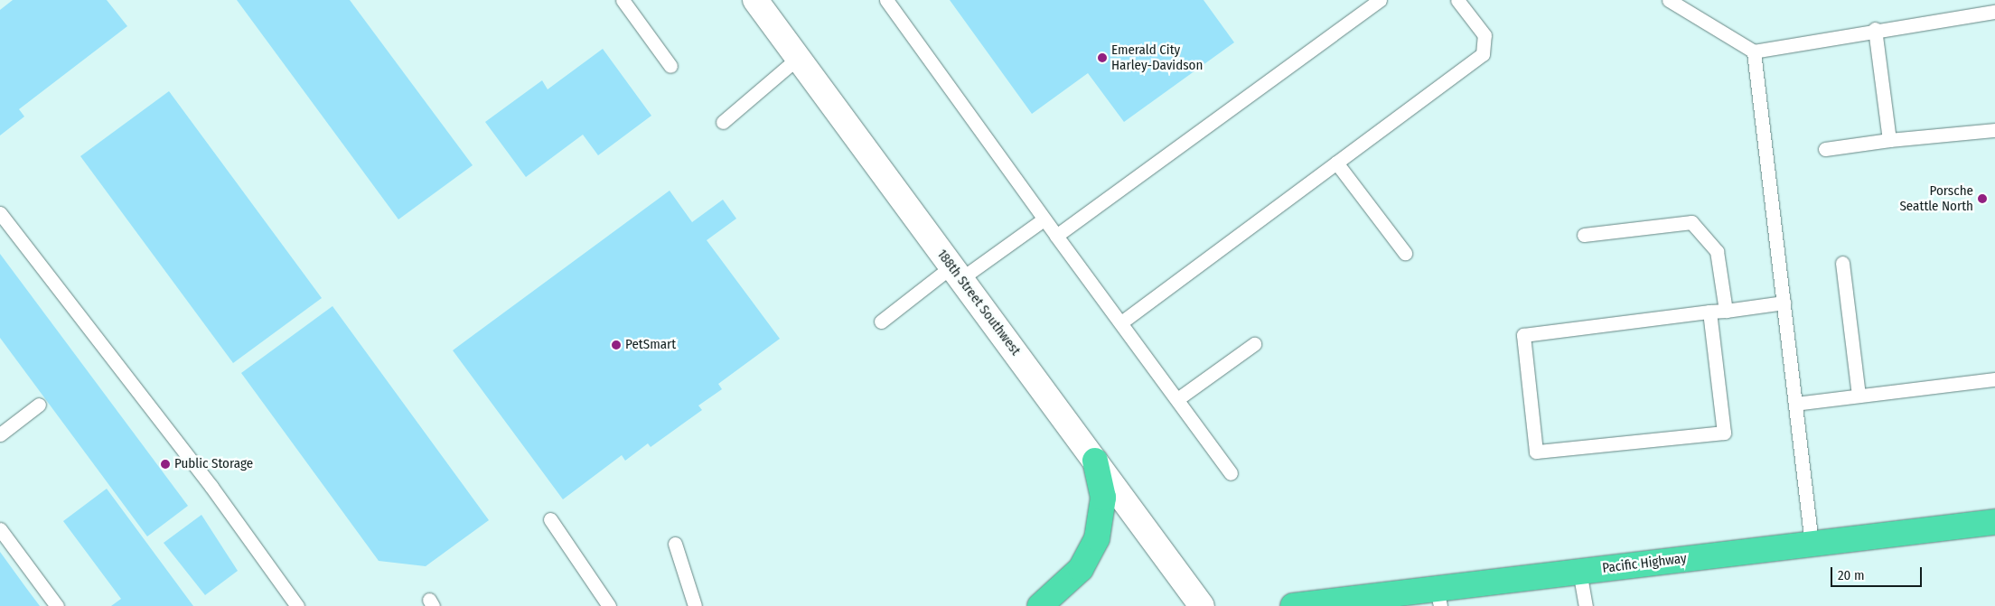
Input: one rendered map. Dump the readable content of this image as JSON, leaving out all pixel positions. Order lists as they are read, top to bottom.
{
  "streets": {
    "highway": ["Pacific Highway"],
    "street": ["188th Street Southwest"]
  },
  "places": [
    "Emerald City Harley-Davidson",
    "Porsche Seattle North",
    "PetSmart",
    "Public Storage"
  ],
  "scale_bar": "20 m"
}
